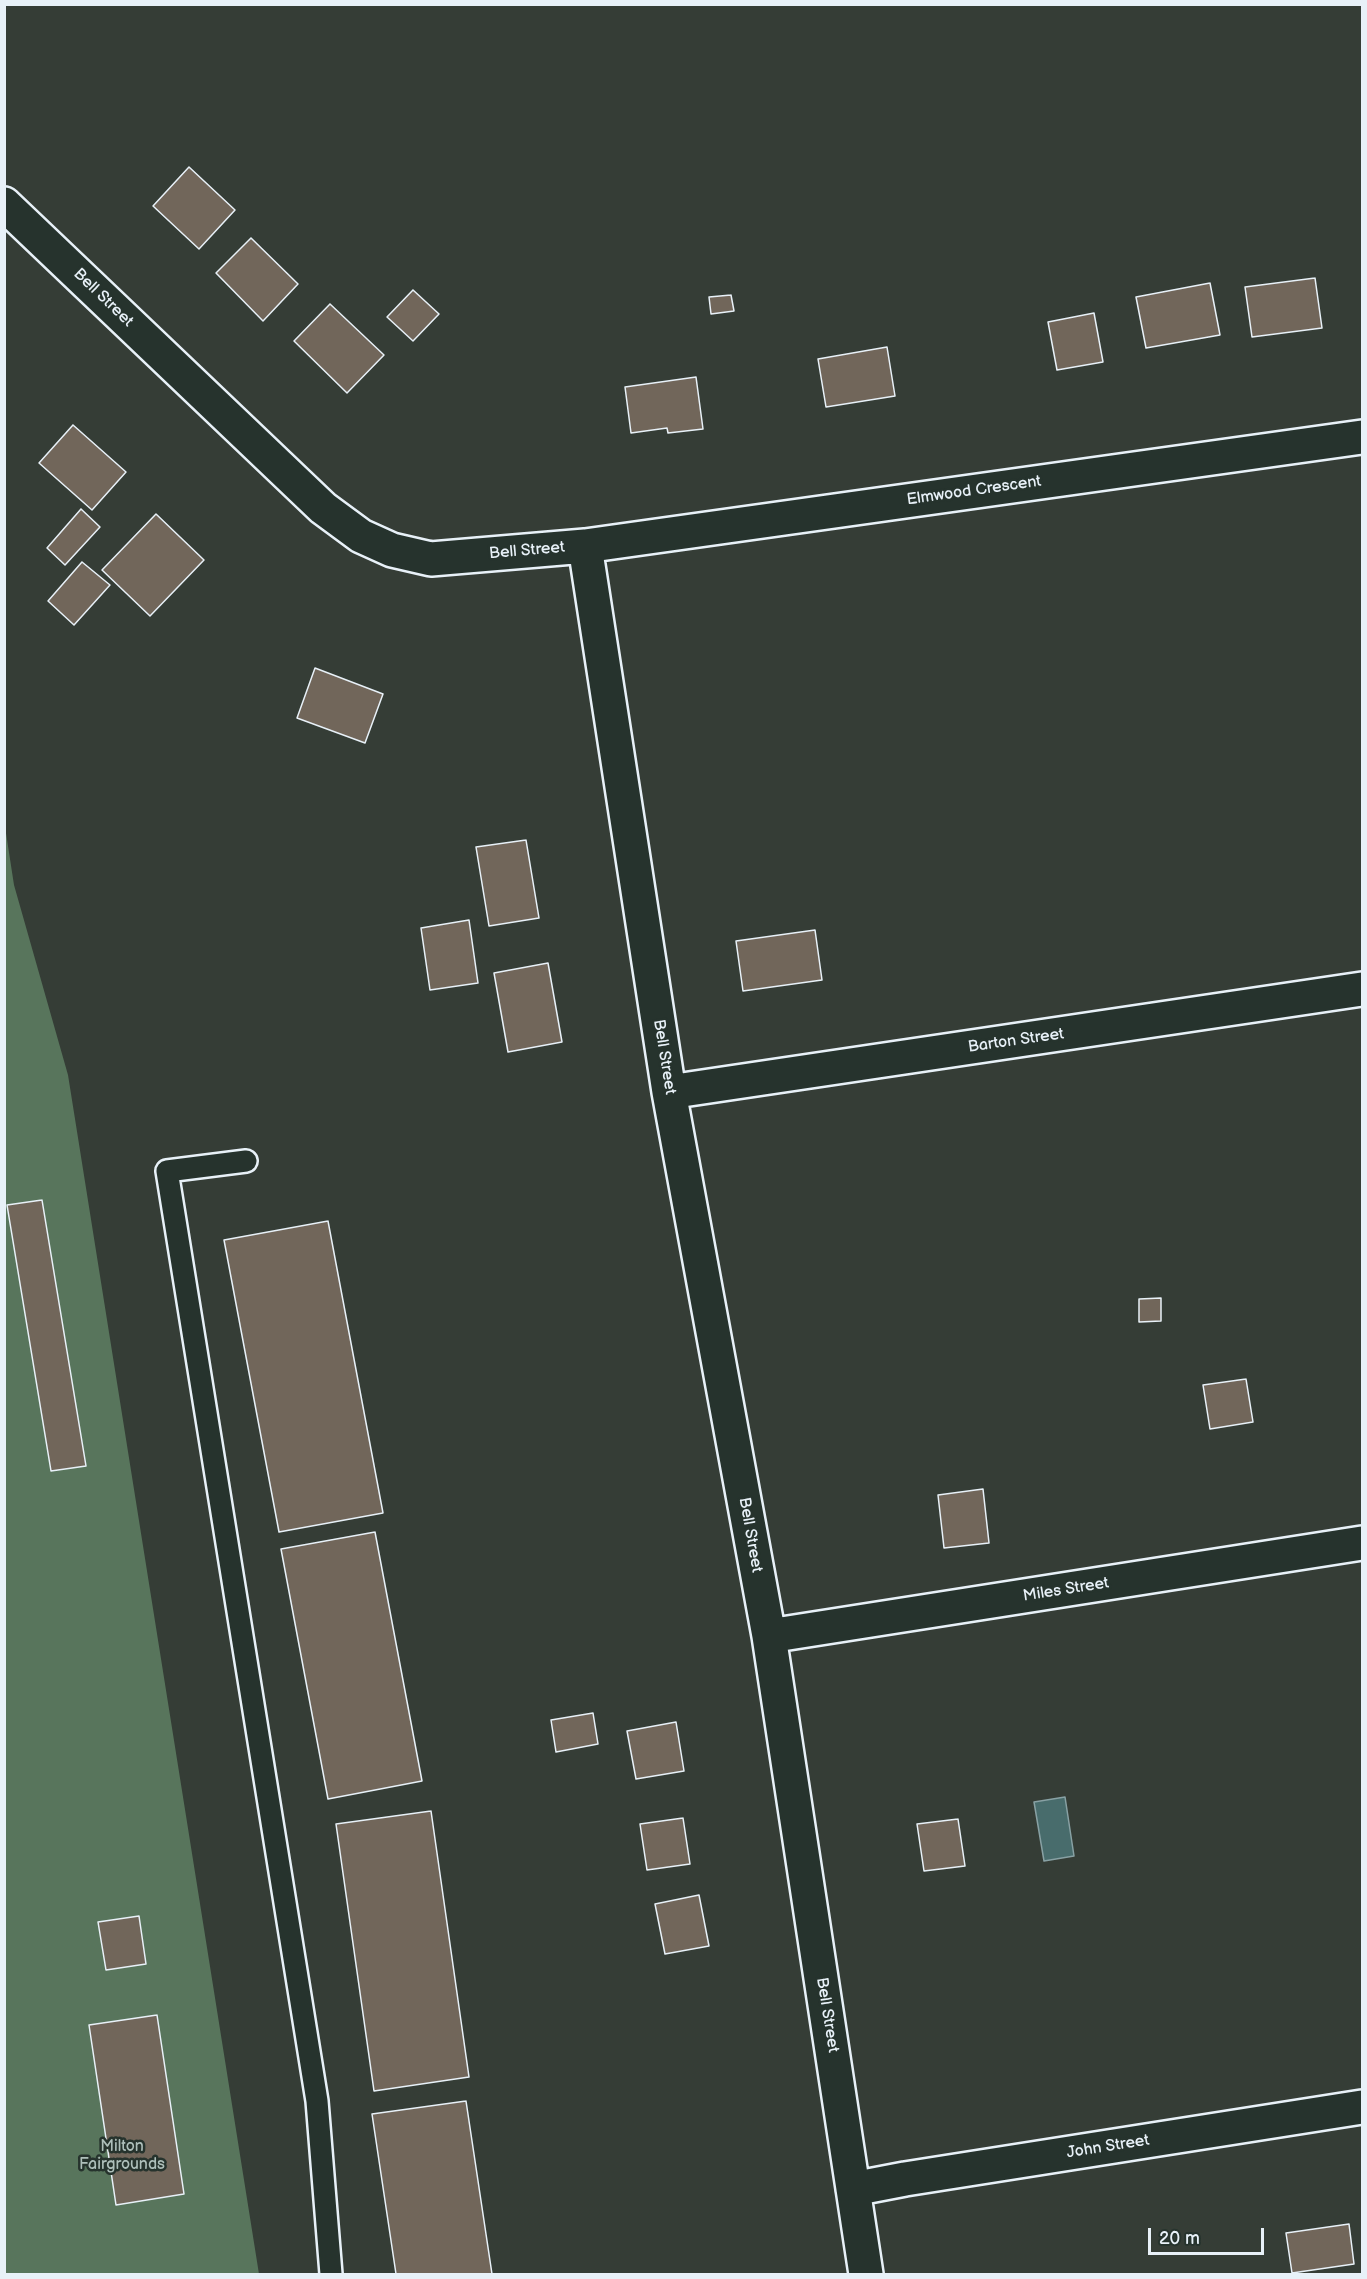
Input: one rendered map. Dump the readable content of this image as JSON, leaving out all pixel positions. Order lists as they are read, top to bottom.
{
  "streets": {
    "street": [
      "Bell Street",
      "Elmwood Crescent",
      "Barton Street",
      "Miles Street",
      "John Street"
    ]
  },
  "crossings": [
    ["Bell Street", "Elmwood Crescent"],
    ["Bell Street", "Barton Street"],
    ["Bell Street", "Miles Street"],
    ["Bell Street", "John Street"]
  ],
  "parks": ["Milton Fairgrounds"],
  "scale_bar": "20 m"
}
